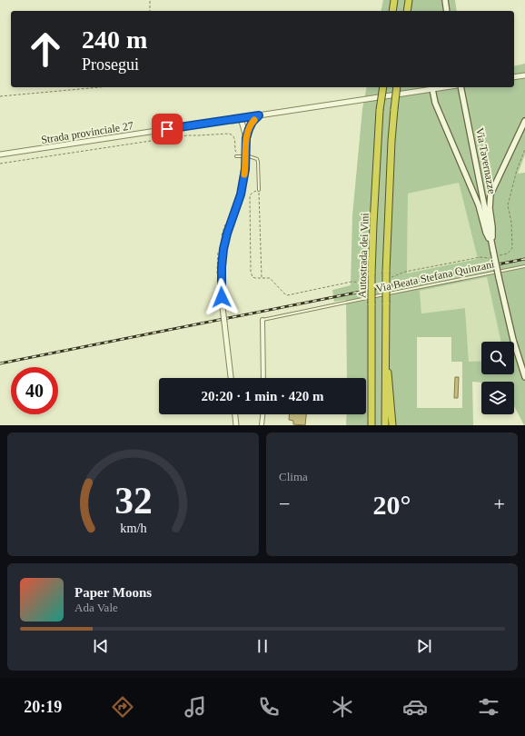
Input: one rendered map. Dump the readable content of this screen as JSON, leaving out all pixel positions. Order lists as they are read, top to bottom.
{
  "streets": {
    "highway": ["Autostrada dei Vini"],
    "main road": ["Via Tavernazze"],
    "street": ["Strada provinciale 27"],
    "lane": ["Via Beata Stefana Quinzani"]
  },
  "page": {
    "turn": ["240 m", "Prosegui"],
    "limit": "40",
    "trip": "20:20 · 1 min · 420 m",
    "tile": "Clima",
    "heat": ["−", "20°", "+"],
    "song": ["Paper Moons", "Ada Vale"],
    "tabs": "20:19",
    "gauge": ["32", "km/h"]
  }
}
